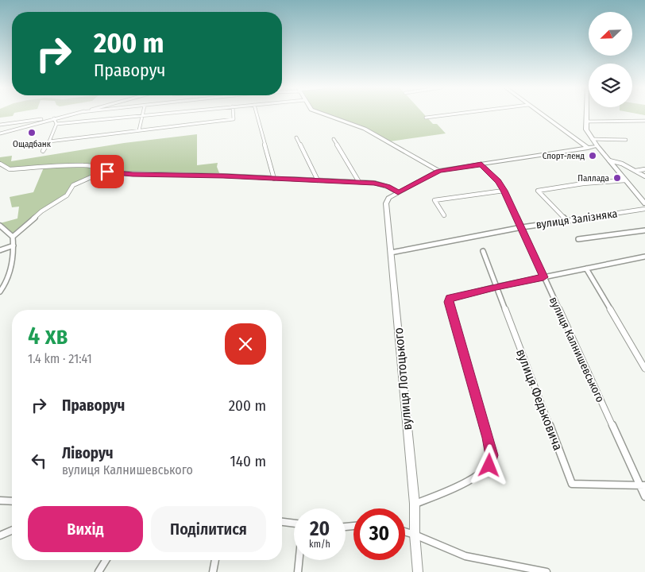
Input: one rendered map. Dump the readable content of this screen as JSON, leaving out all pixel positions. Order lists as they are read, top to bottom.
{
  "streets": {
    "street": [
      "вулиця Залізняка",
      "вулиця Калнишевського",
      "вулиця Лотоцького",
      "вулиця Федьковича"
    ]
  },
  "crossings": [
    ["вулиця Залізняка", "вулиця Калнишевського"],
    ["вулиця Залізняка", "вулиця Лотоцького"],
    ["вулиця Калнишевського", "вулиця Федьковича"]
  ],
  "places": ["Ощадбанк", "Спорт-ленд", "Паллада"],
  "north": "bottom left",
  "page": {
    "turn": ["200 m", "Праворуч"],
    "heading": ["4 хв", "1.4 km · 21:41"],
    "list": [
      {
        "name": "Праворуч",
        "value": "200 m"
      },
      {
        "name": "Ліворуч",
        "note": "вулиця Калнишевського",
        "value": "140 m"
      }
    ],
    "buttons": ["Вихід", "Поділитися"],
    "speed": "20 km/h",
    "limit": "30"
  }
}
